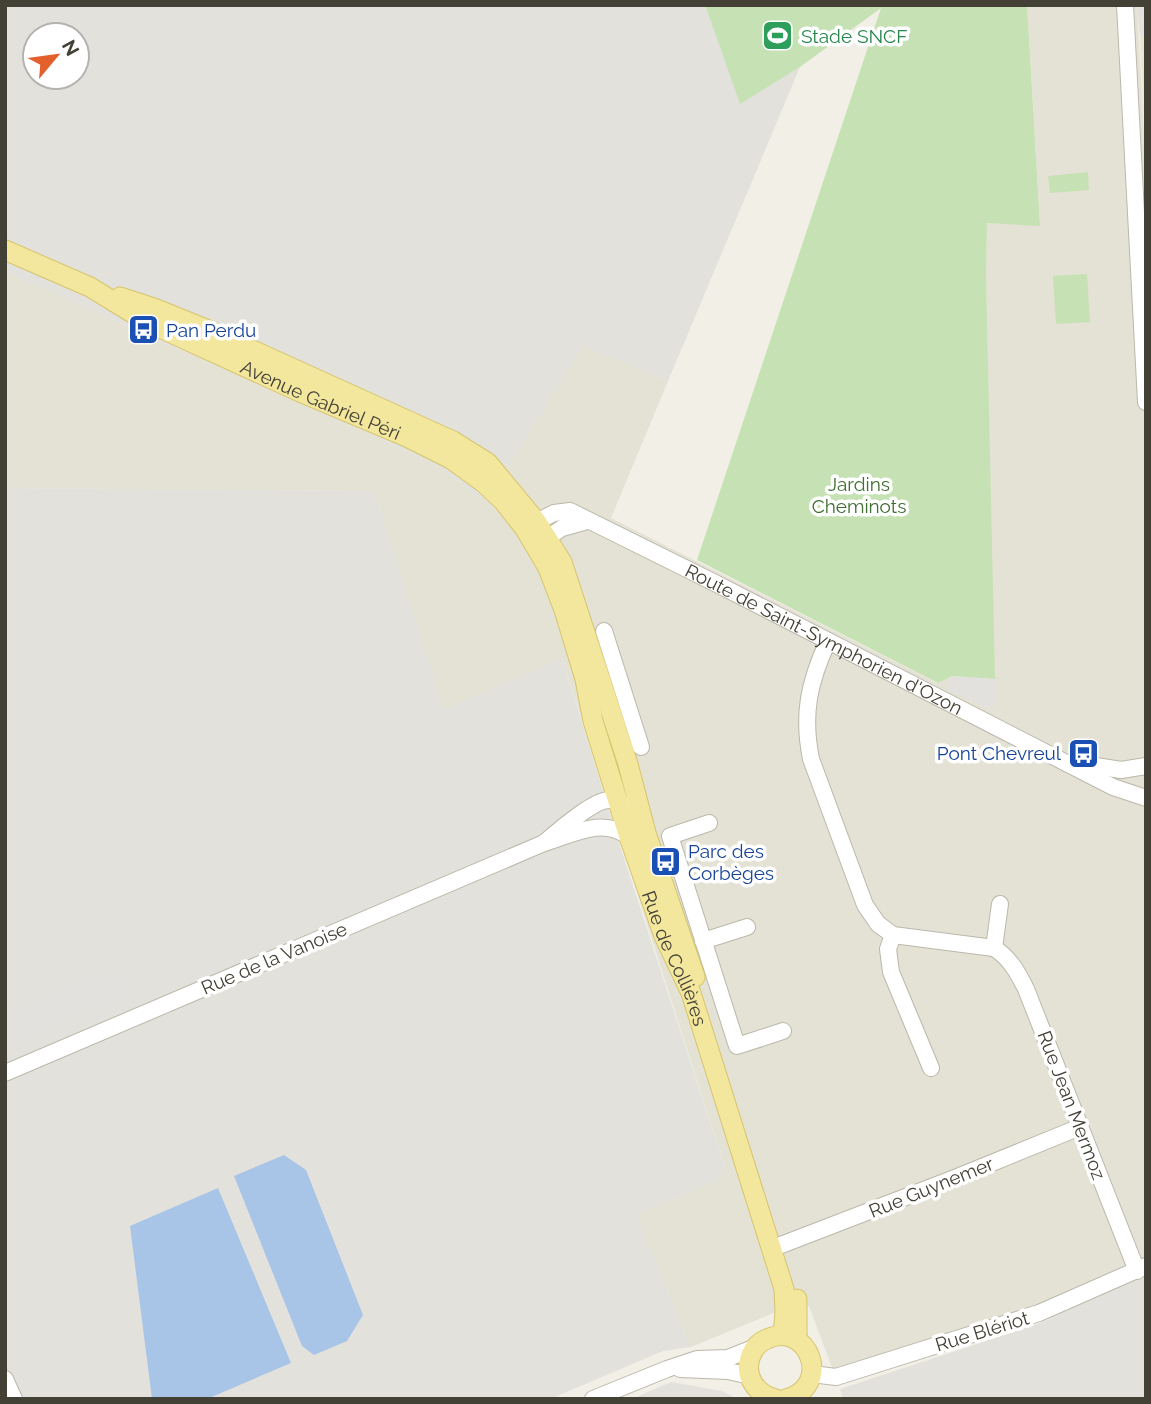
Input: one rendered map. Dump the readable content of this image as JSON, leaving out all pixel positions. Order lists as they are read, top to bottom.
{
  "streets": {
    "main road": ["Avenue Gabriel Péri", "Rue de Collières"],
    "street": [
      "Route de Saint-Symphorien d'Ozon",
      "Rue de la Vanoise",
      "Rue Jean Mermoz",
      "Rue Guynemer",
      "Rue Blériot"
    ]
  },
  "crossings": [
    ["Avenue Gabriel Péri", "Route de Saint-Symphorien d'Ozon"],
    ["Avenue Gabriel Péri", "Rue de Collières"],
    ["Route de Saint-Symphorien d'Ozon", "Rue de Collières"],
    ["Rue de la Vanoise", "Rue de Collières"],
    ["Rue de Collières", "Rue Guynemer"],
    ["Rue Jean Mermoz", "Rue Guynemer"],
    ["Rue Jean Mermoz", "Rue Blériot"]
  ],
  "parks": ["Jardins Cheminots"],
  "places": {
    "sports": ["Stade SNCF"],
    "bus stop": ["Pan Perdu", "Pont Chevreul", "Parc des Corbèges"]
  },
  "north": "top right"
}
